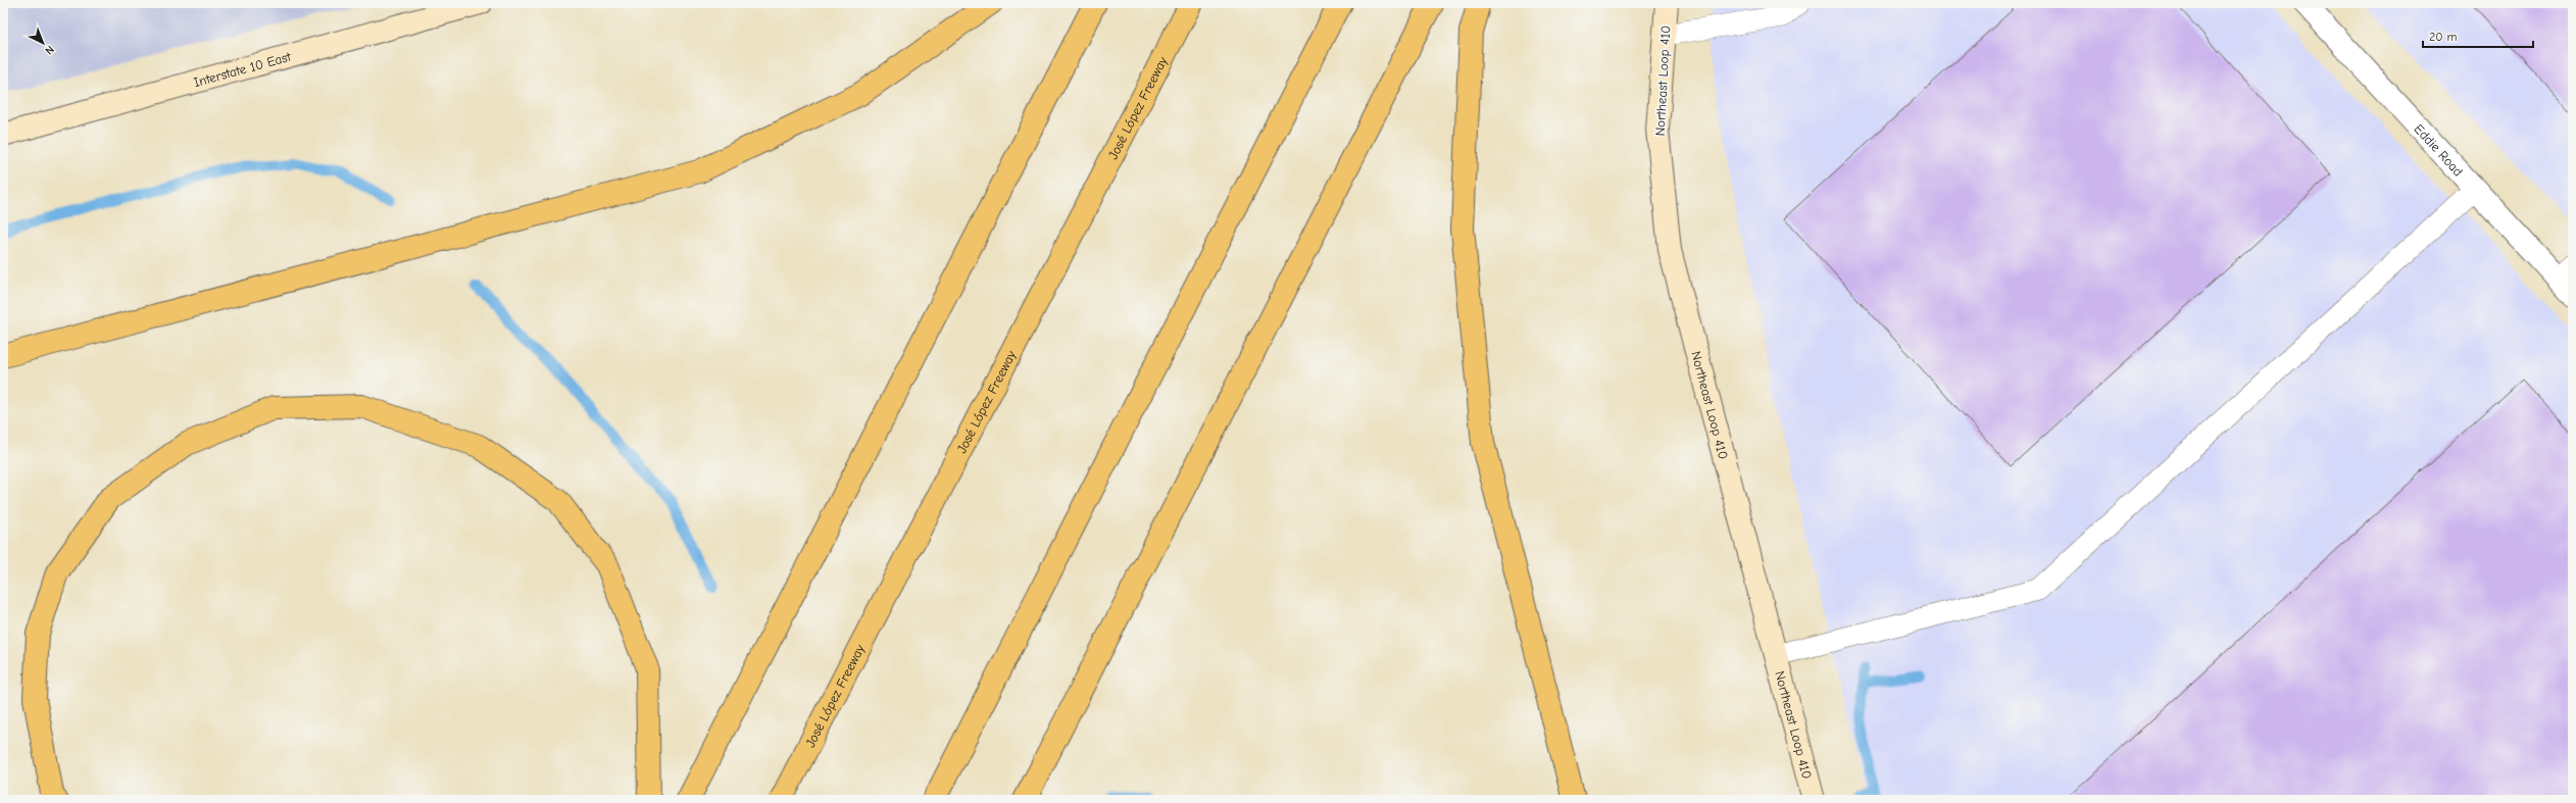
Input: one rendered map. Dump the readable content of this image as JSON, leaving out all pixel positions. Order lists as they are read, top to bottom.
{
  "streets": {
    "highway": ["José López Freeway"],
    "main road": ["Interstate 10 East", "Northeast Loop 410"],
    "street": ["Eddie Road"]
  },
  "scale_bar": "20 m",
  "north": "bottom right"
}
